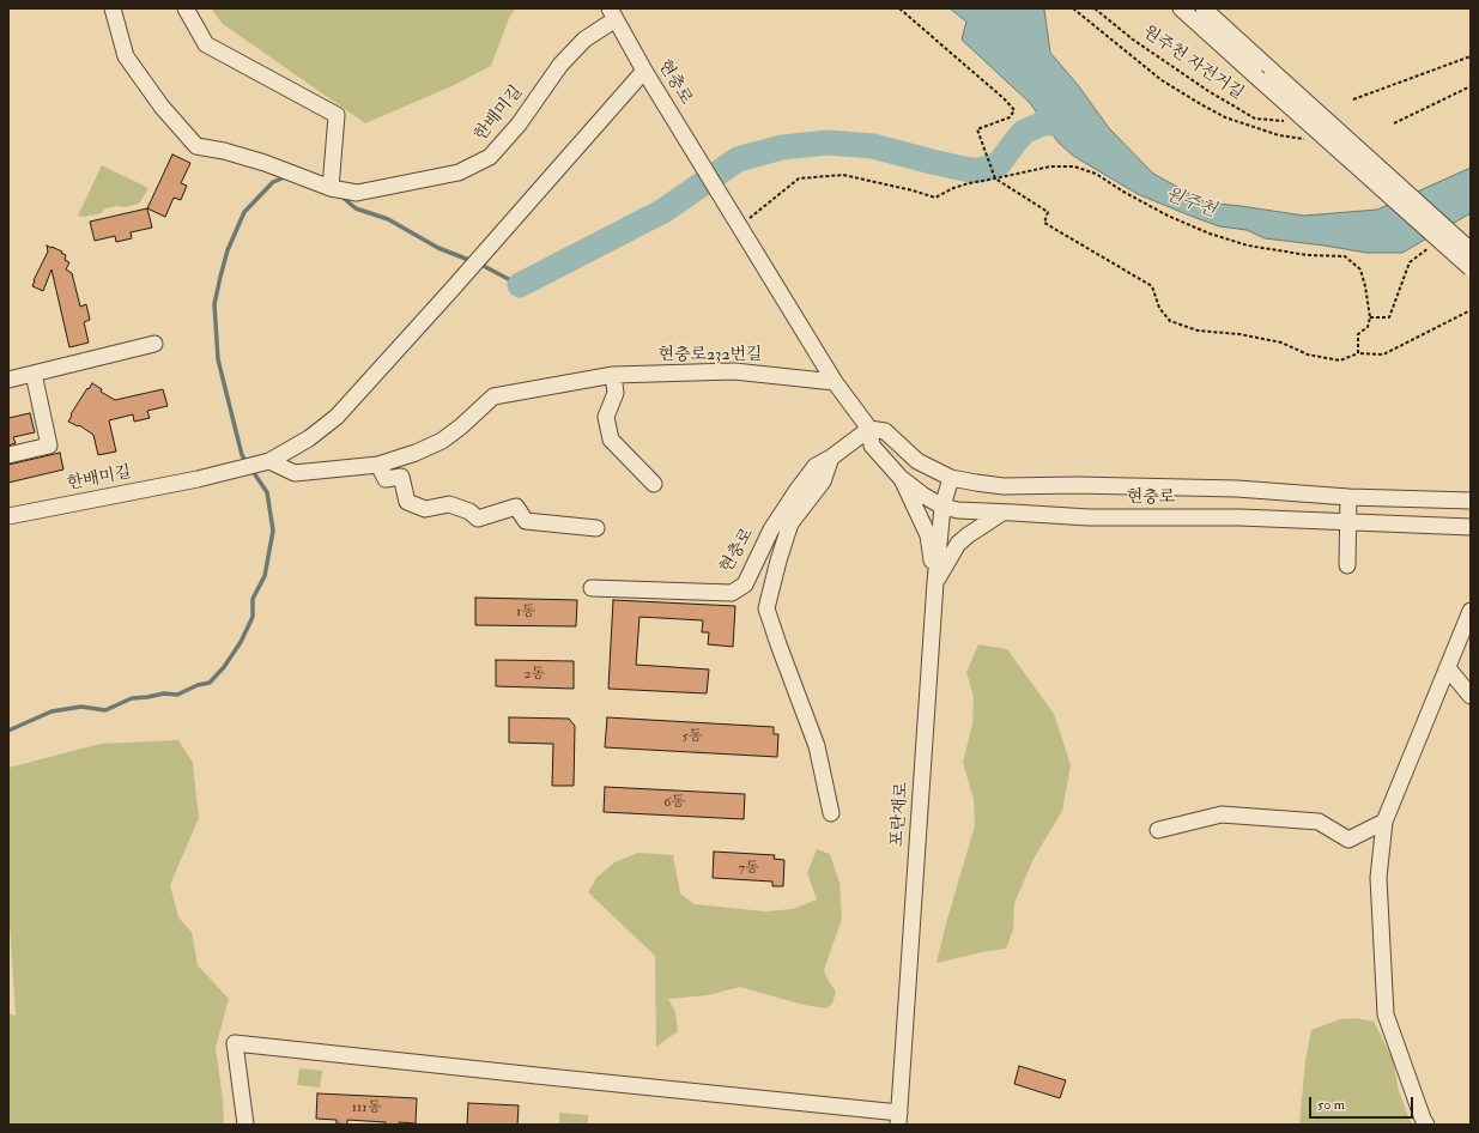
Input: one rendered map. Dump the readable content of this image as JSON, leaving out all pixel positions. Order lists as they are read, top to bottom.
{
  "streets": {
    "street": [
      "현충로",
      "한배미길",
      "현충로232번길",
      "포란재로"
    ],
    "path": ["원주천 자전거길"]
  },
  "crossings": [
    ["현충로", "한배미길"],
    ["현충로", "현충로232번길"],
    ["현충로", "포란재로"],
    ["한배미길", "현충로232번길"]
  ],
  "water": ["원주천"],
  "house_numbers": [
    "1동",
    "2동",
    "5동",
    "6동",
    "7동",
    "111동"
  ],
  "scale_bar": "50 m"
}
